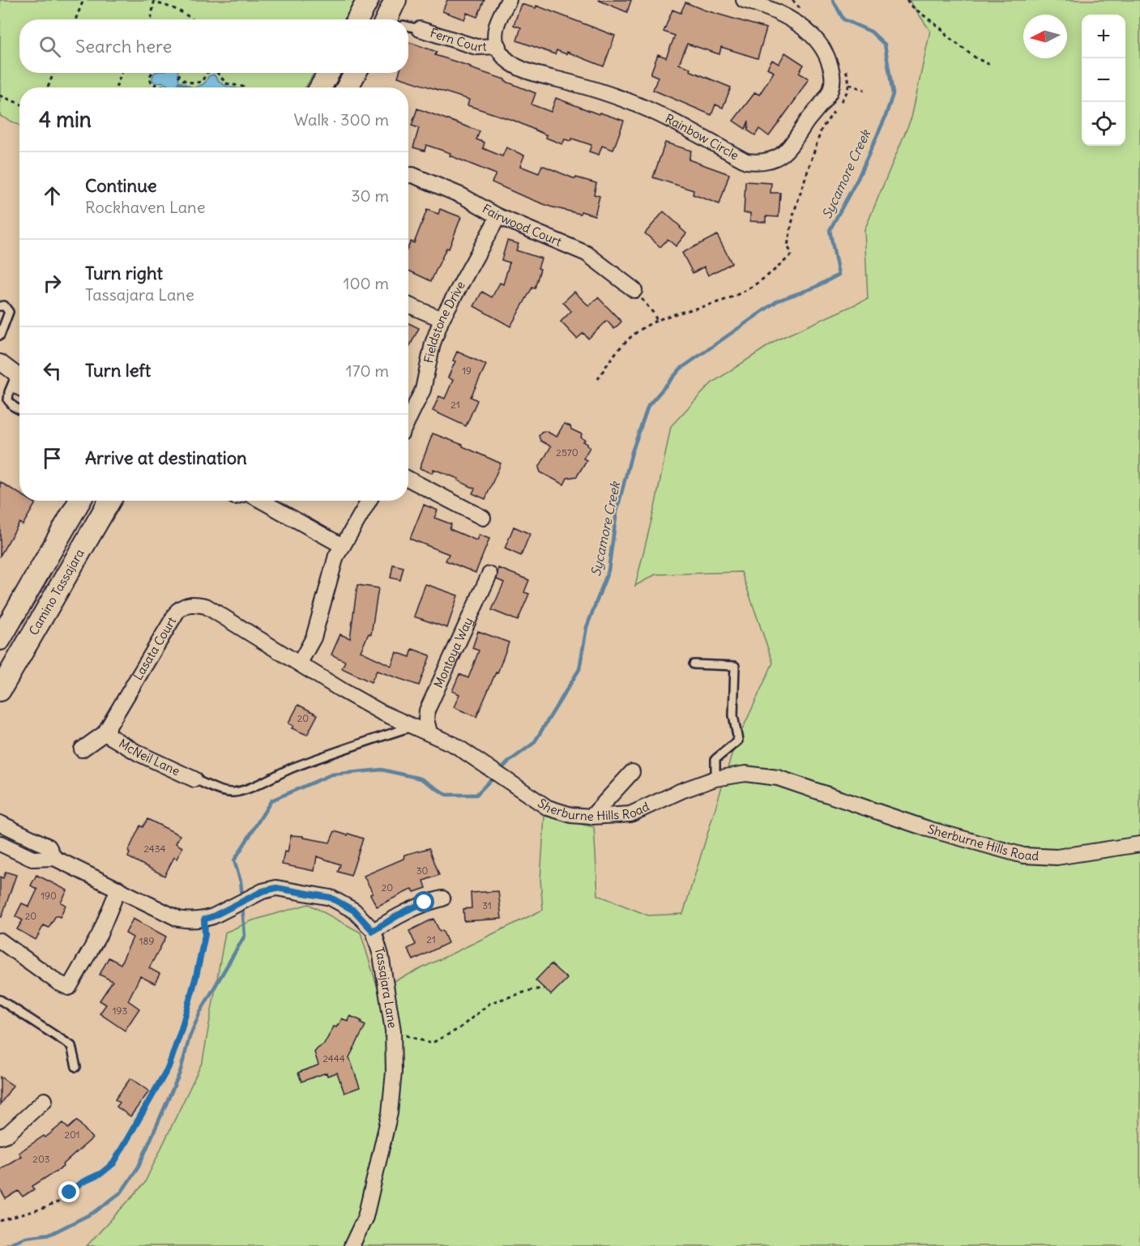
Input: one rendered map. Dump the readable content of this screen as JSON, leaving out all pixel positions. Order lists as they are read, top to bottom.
{
  "streets": {
    "main road": ["Camino Tassajara"],
    "street": [
      "Fern Court",
      "Rainbow Circle",
      "Fairwood Court",
      "Fieldstone Drive",
      "Lasata Court",
      "Montoya Way",
      "McNeil Lane",
      "Sherburne Hills Road",
      "Tassajara Lane"
    ]
  },
  "crossings": [
    ["Fern Court", "Rainbow Circle"],
    ["Fairwood Court", "Fieldstone Drive"],
    ["Lasata Court", "McNeil Lane"],
    ["Lasata Court", "Sherburne Hills Road"],
    ["Montoya Way", "Sherburne Hills Road"]
  ],
  "water": ["Sycamore Creek"],
  "house_numbers": [
    "19",
    "21",
    "2570",
    "20",
    "2434",
    "30",
    "20",
    "190",
    "31",
    "20",
    "21",
    "189",
    "193",
    "2444",
    "201",
    "203"
  ],
  "north": "left",
  "page": {
    "map_buttons": ["+", "−"],
    "search": "Search here",
    "heading": ["4 min", "Walk · 300 m"],
    "list": [
      ["Continue", "Rockhaven Lane", "30 m"],
      ["Turn right", "Tassajara Lane", "100 m"],
      ["Turn left", "170 m"],
      "Arrive at destination"
    ]
  }
}
